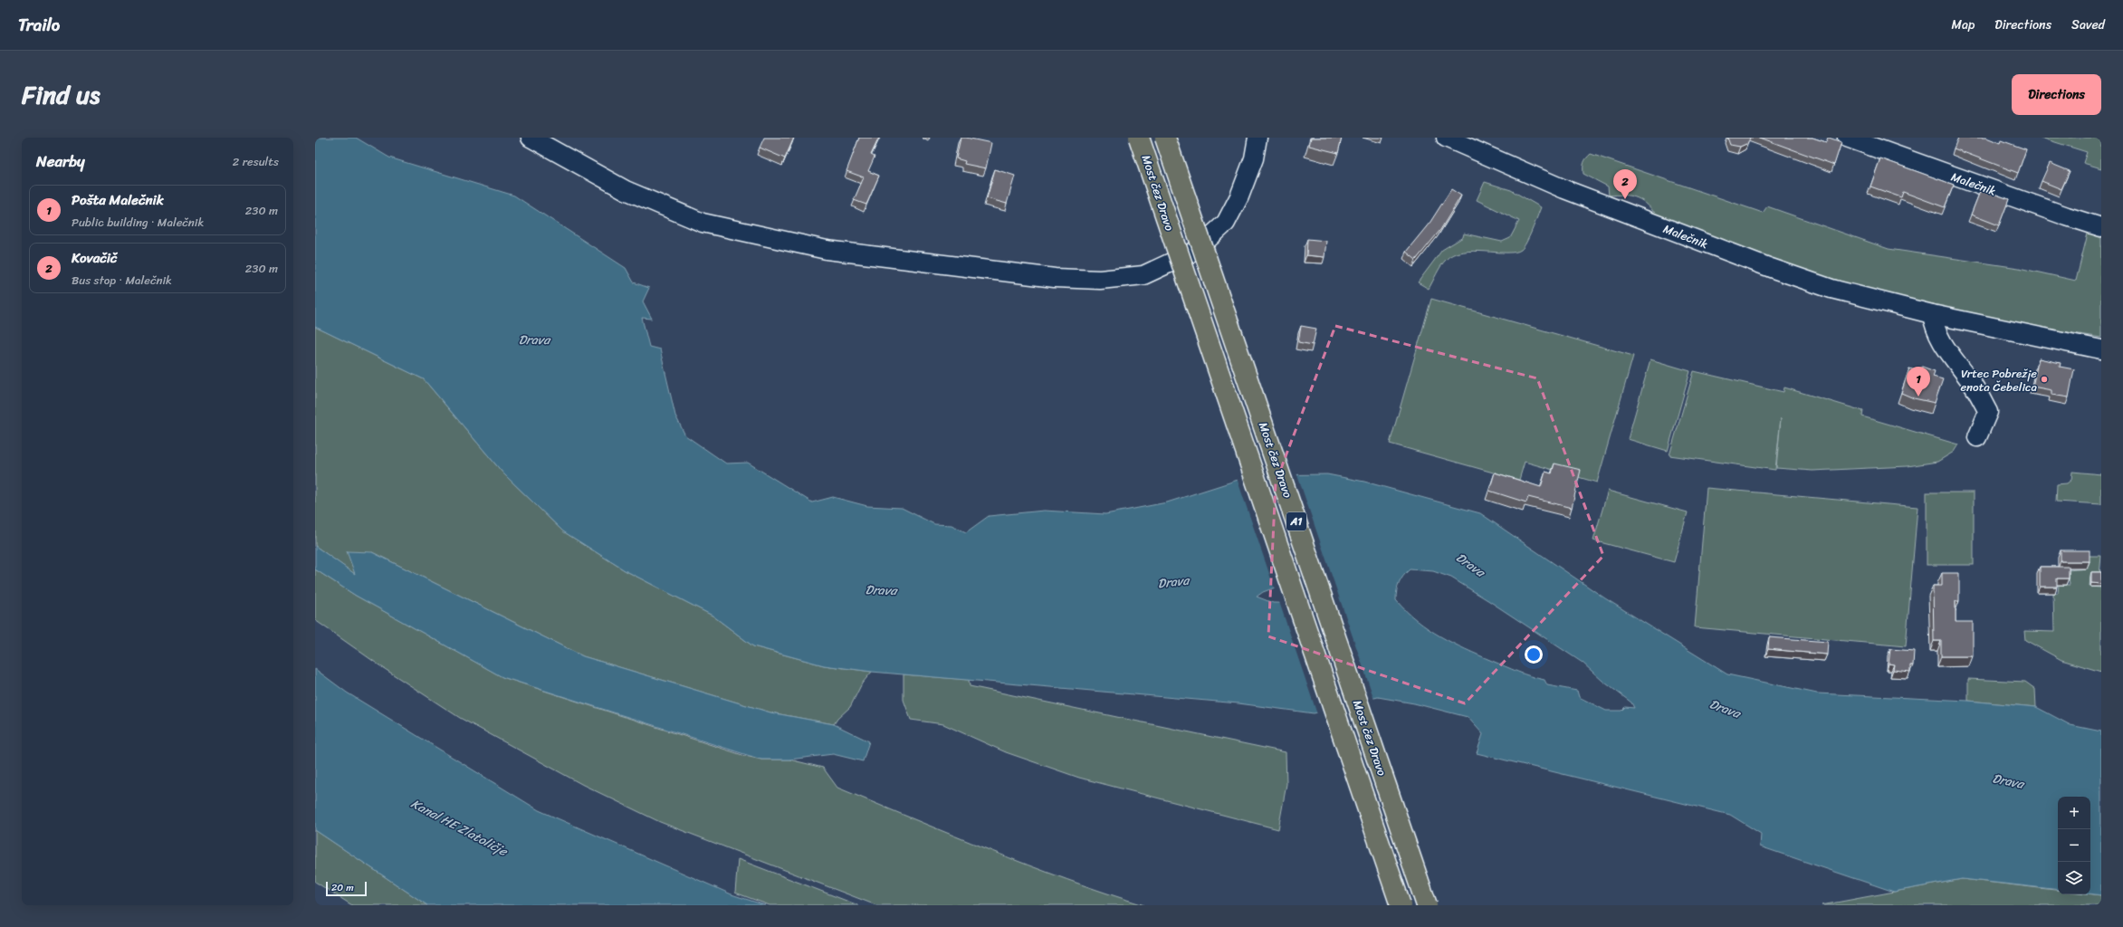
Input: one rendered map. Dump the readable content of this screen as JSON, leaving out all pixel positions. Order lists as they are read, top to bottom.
{
  "streets": {
    "highway": ["Most čez Dravo", "A1"],
    "street": ["Malečnik"]
  },
  "water": ["Drava", "Kanal HE Zlatoličje"],
  "places": ["Vrtec Pobrežje enota Čebelica"],
  "scale_bar": "20 m",
  "page": {
    "header": "Trailo",
    "nav": ["Map", "Directions", "Saved"],
    "title": "Find us",
    "buttons": "Directions",
    "heading": ["Nearby", "2 results"],
    "pins": ["2", "1"],
    "list": [
      {
        "mark": "1",
        "name": "Pošta Malečnik",
        "note": "Public building · Malečnik",
        "value": "230 m"
      },
      {
        "mark": "2",
        "name": "Kovačič",
        "note": "Bus stop · Malečnik",
        "value": "230 m"
      }
    ],
    "map_buttons": ["+", "−"],
    "scale": "20 m"
  }
}
